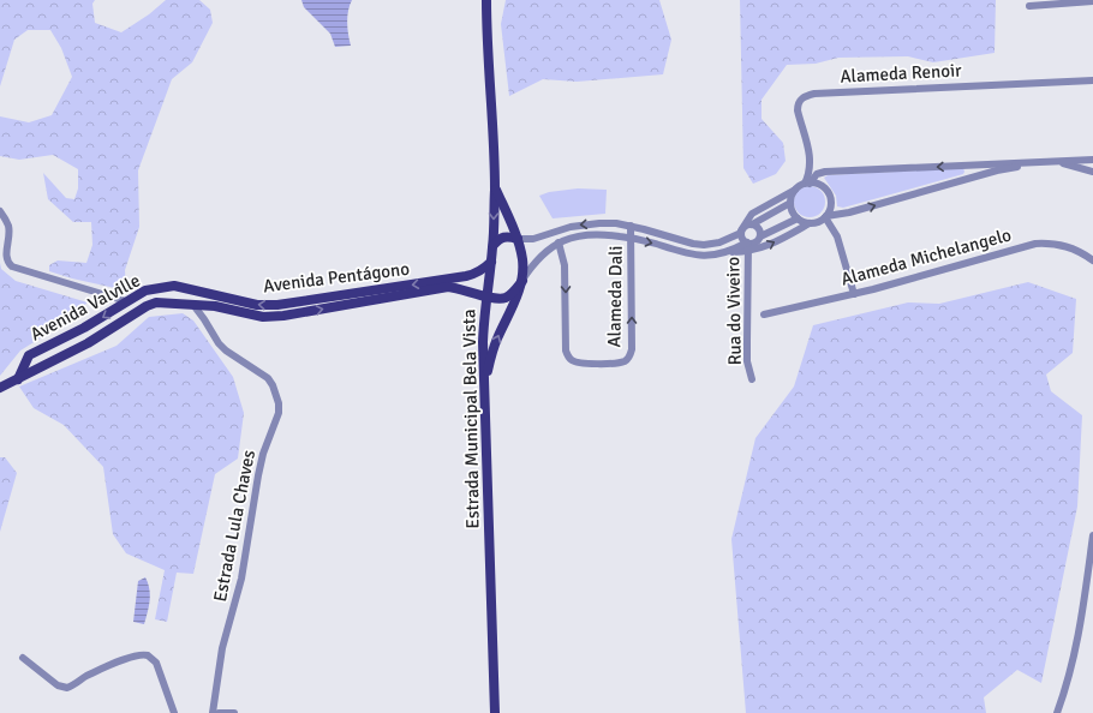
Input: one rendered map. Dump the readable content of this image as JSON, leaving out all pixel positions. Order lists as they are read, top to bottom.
{
  "streets": {
    "main road": ["Avenida Pentágono", "Avenida Valville", "Estrada Municipal Bela Vista"],
    "street": [
      "Alameda Renoir",
      "Alameda Michelangelo",
      "Alameda Dali",
      "Rua do Viveiro",
      "Estrada Lula Chaves"
    ]
  },
  "crossings": [
    ["Avenida Pentágono", "Avenida Valville"],
    ["Avenida Pentágono", "Estrada Municipal Bela Vista"],
    ["Avenida Pentágono", "Estrada Lula Chaves"]
  ]
}
